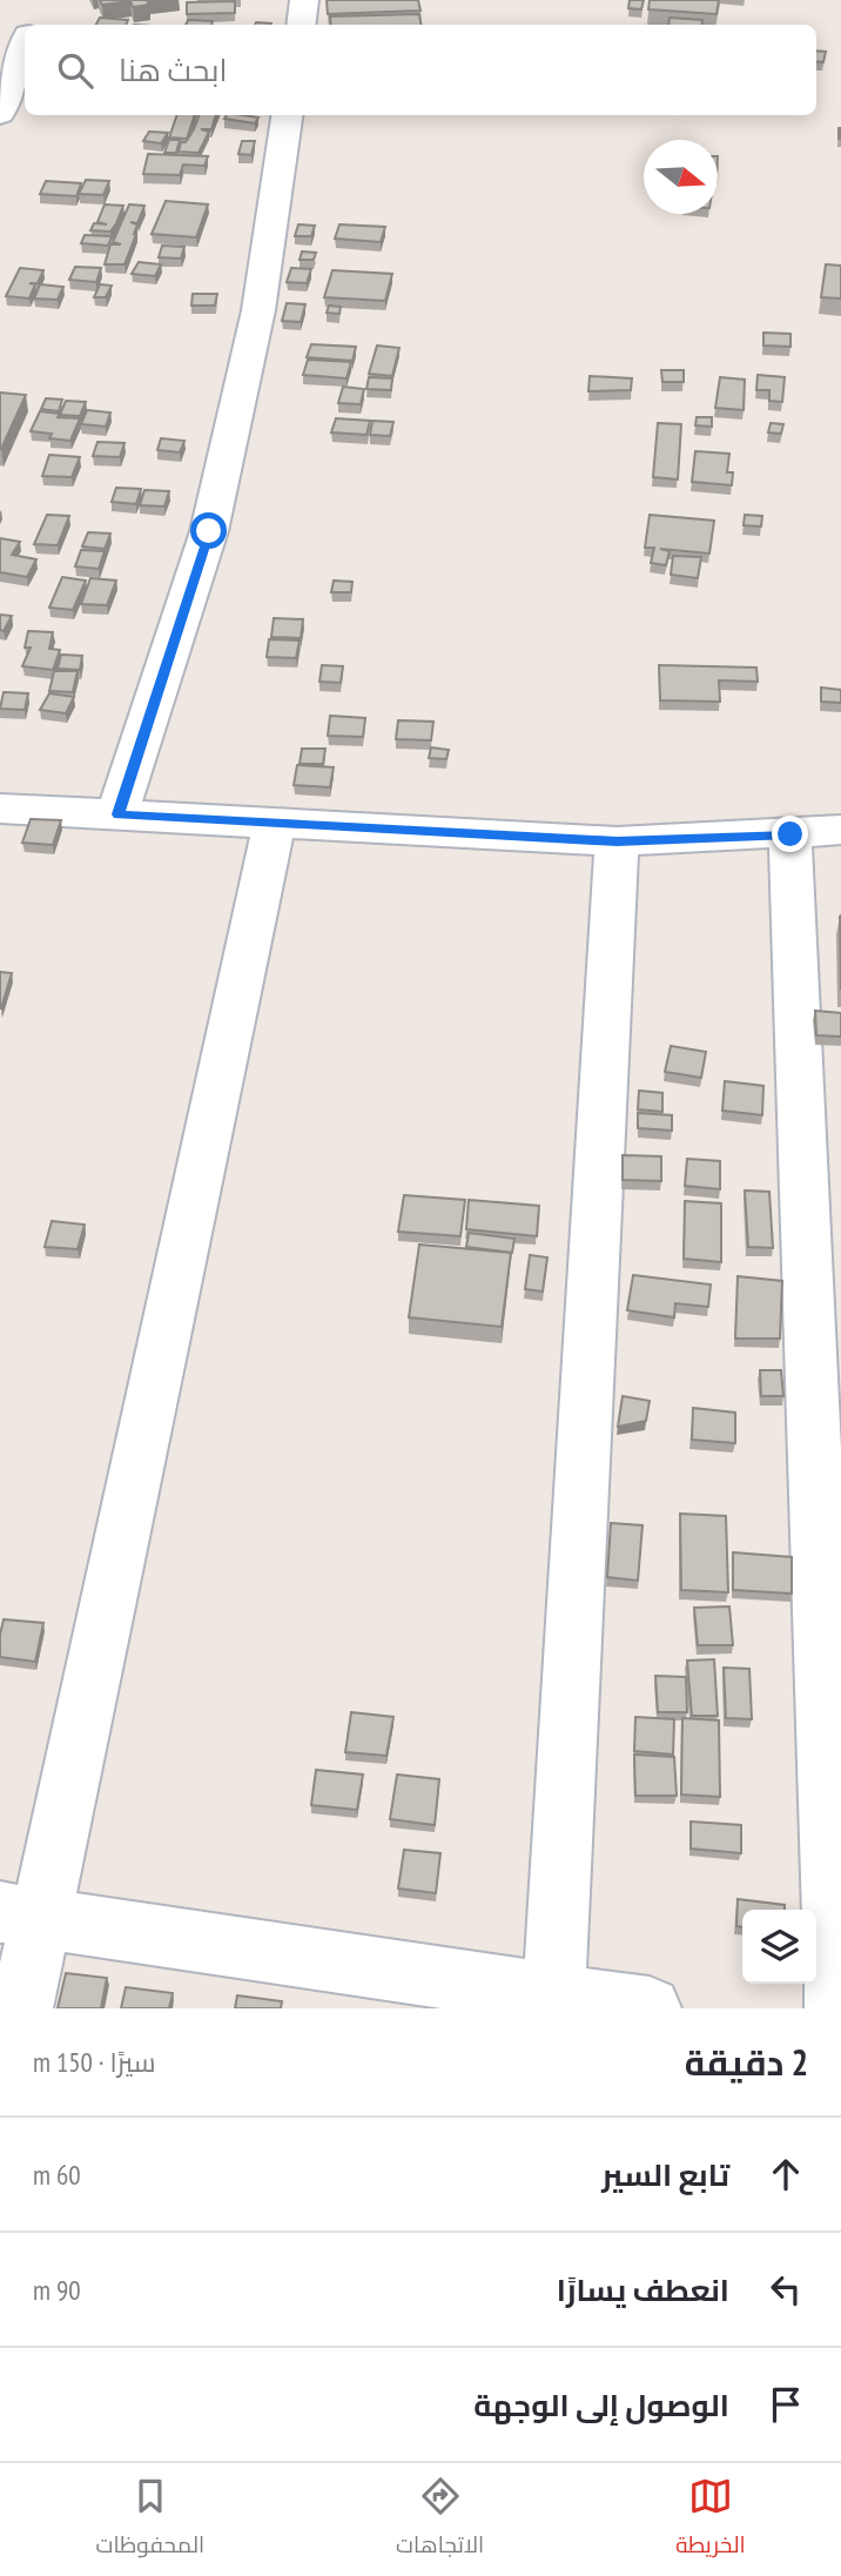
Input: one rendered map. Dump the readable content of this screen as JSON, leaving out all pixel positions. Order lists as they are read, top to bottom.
{
  "north": "right",
  "page": {
    "search": "ابحث هنا",
    "heading": ["2 دقيقة", "سيرًا · 150 m"],
    "list": [
      ["تابع السير", "60 m"],
      ["انعطف يسارًا", "90 m"],
      "الوصول إلى الوجهة"
    ],
    "nav": ["الخريطة", "الاتجاهات", "المحفوظات"]
  }
}
